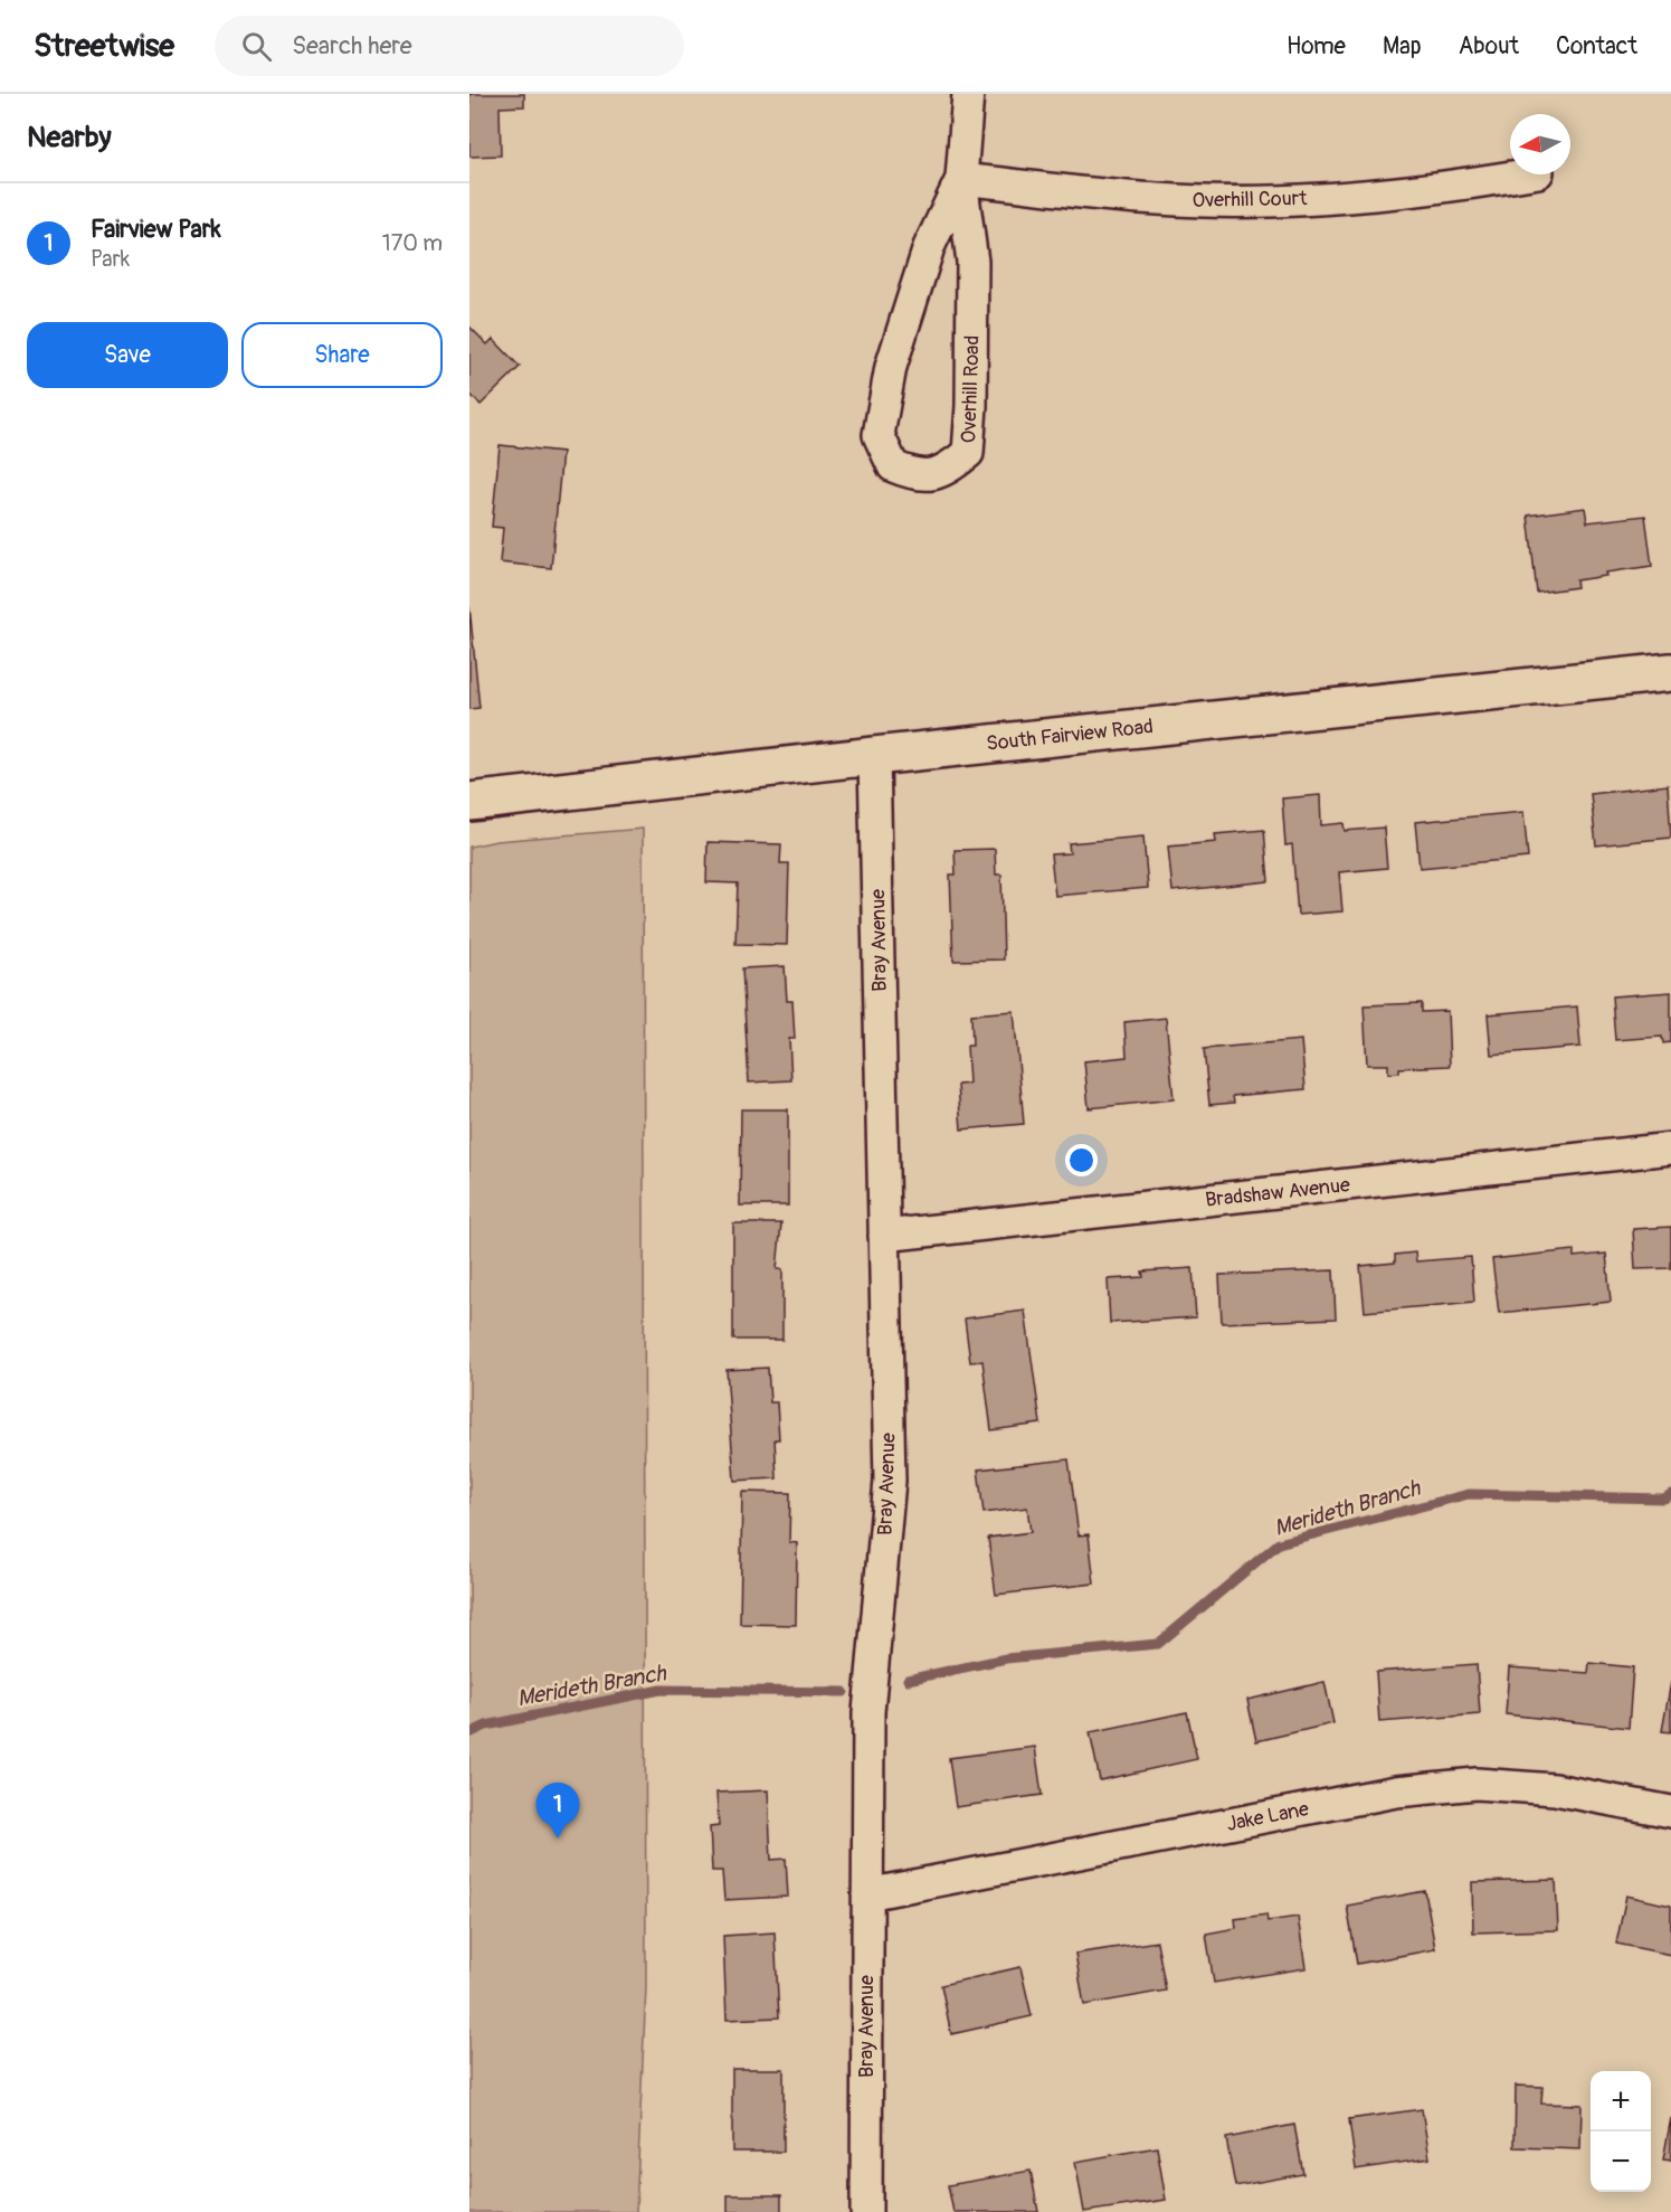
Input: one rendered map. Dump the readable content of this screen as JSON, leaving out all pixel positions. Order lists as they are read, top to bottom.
{
  "streets": {
    "street": [
      "Overhill Court",
      "Overhill Road",
      "South Fairview Road",
      "Bray Avenue",
      "Bradshaw Avenue",
      "Jake Lane"
    ]
  },
  "crossings": [
    ["Overhill Court", "Overhill Road"],
    ["South Fairview Road", "Bray Avenue"],
    ["Bray Avenue", "Bradshaw Avenue"],
    ["Bray Avenue", "Jake Lane"]
  ],
  "water": ["Merideth Branch"],
  "north": "left",
  "page": {
    "header": "Streetwise",
    "search": "Search here",
    "nav": [
      "Home",
      "Map",
      "About",
      "Contact"
    ],
    "heading": "Nearby",
    "list": [
      {
        "mark": "1",
        "name": "Fairview Park",
        "note": "Park",
        "value": "170 m"
      }
    ],
    "buttons": ["Save", "Share"],
    "pins": "1",
    "map_buttons": ["+", "−"]
  }
}
